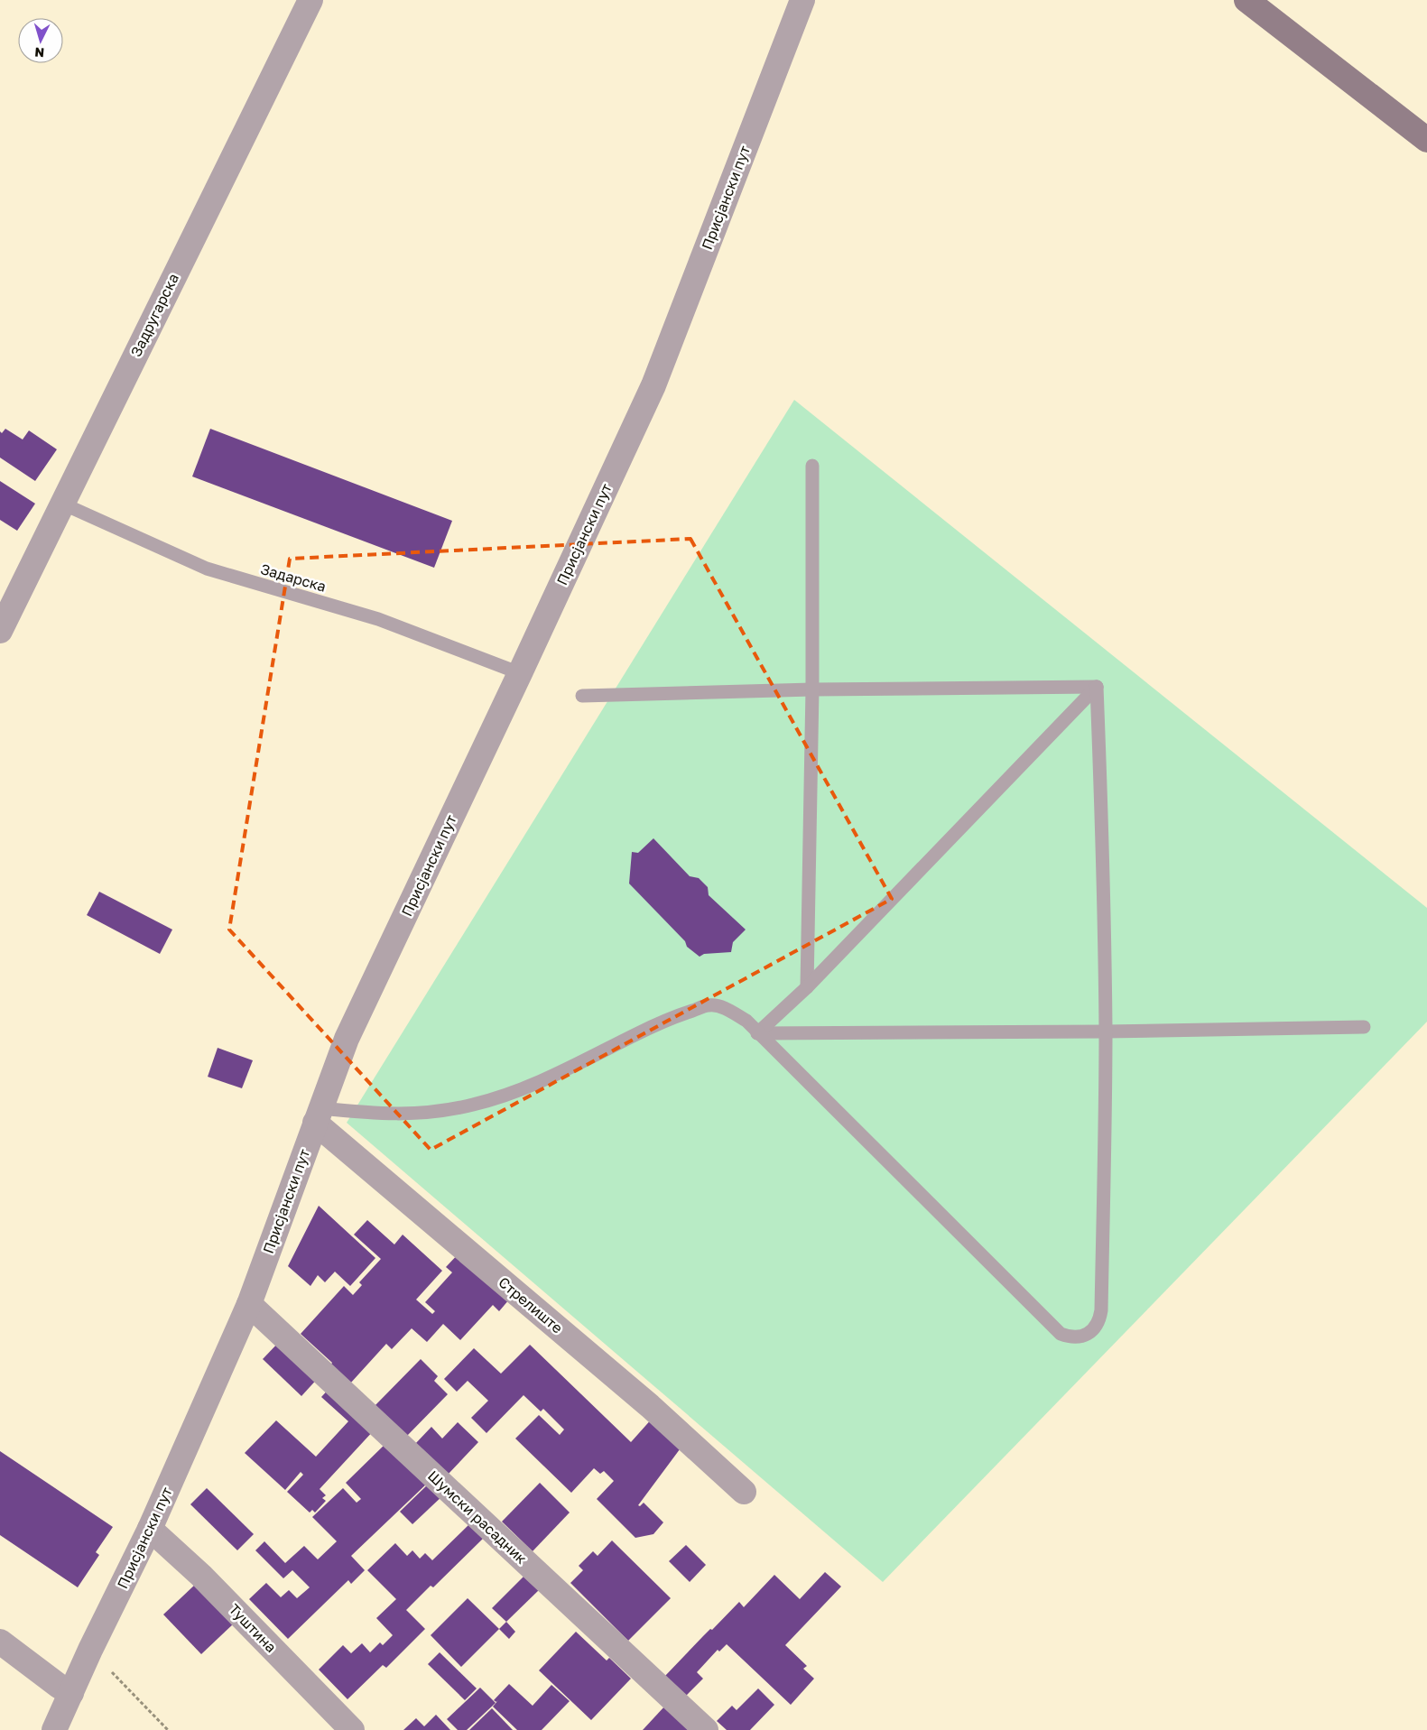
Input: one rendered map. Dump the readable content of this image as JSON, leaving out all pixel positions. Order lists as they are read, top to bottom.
{
  "streets": {
    "street": [
      "Присјански пут",
      "Задругарска",
      "Стрелиште",
      "Шумски расадник",
      "Туштина"
    ],
    "lane": ["Задарска"]
  },
  "crossings": [
    ["Присјански пут", "Задарска"],
    ["Присјански пут", "Стрелиште"],
    ["Присјански пут", "Шумски расадник"],
    ["Присјански пут", "Туштина"],
    ["Задругарска", "Задарска"]
  ],
  "north": "bottom"
}
